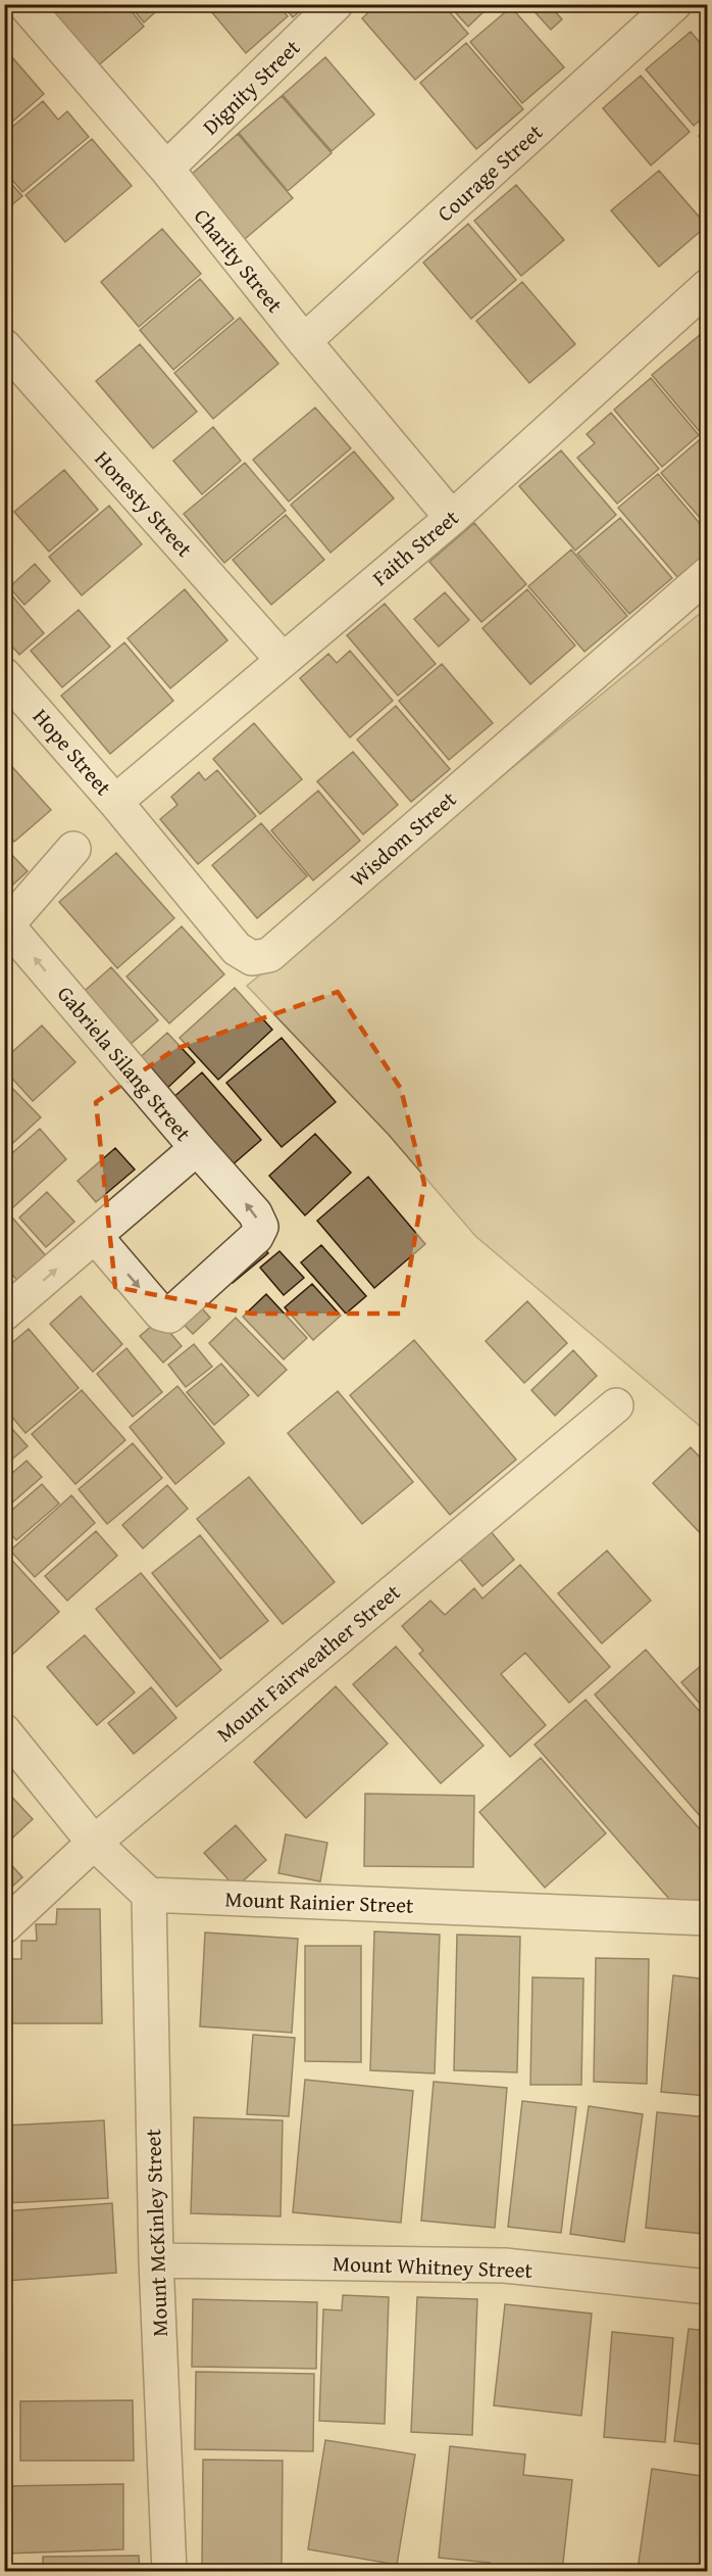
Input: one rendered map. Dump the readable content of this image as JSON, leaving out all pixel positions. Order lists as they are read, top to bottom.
{
  "streets": {
    "street": [
      "Dignity Street",
      "Courage Street",
      "Charity Street",
      "Honesty Street",
      "Faith Street",
      "Hope Street",
      "Wisdom Street",
      "Gabriela Silang Street",
      "Mount Fairweather Street",
      "Mount Rainier Street",
      "Mount McKinley Street",
      "Mount Whitney Street"
    ]
  },
  "crossings": [
    ["Dignity Street", "Charity Street"],
    ["Courage Street", "Charity Street"],
    ["Charity Street", "Faith Street"],
    ["Honesty Street", "Faith Street"],
    ["Faith Street", "Hope Street"],
    ["Faith Street", "Wisdom Street"],
    ["Hope Street", "Wisdom Street"],
    ["Mount Rainier Street", "Mount McKinley Street"],
    ["Mount McKinley Street", "Mount Whitney Street"]
  ]
}
